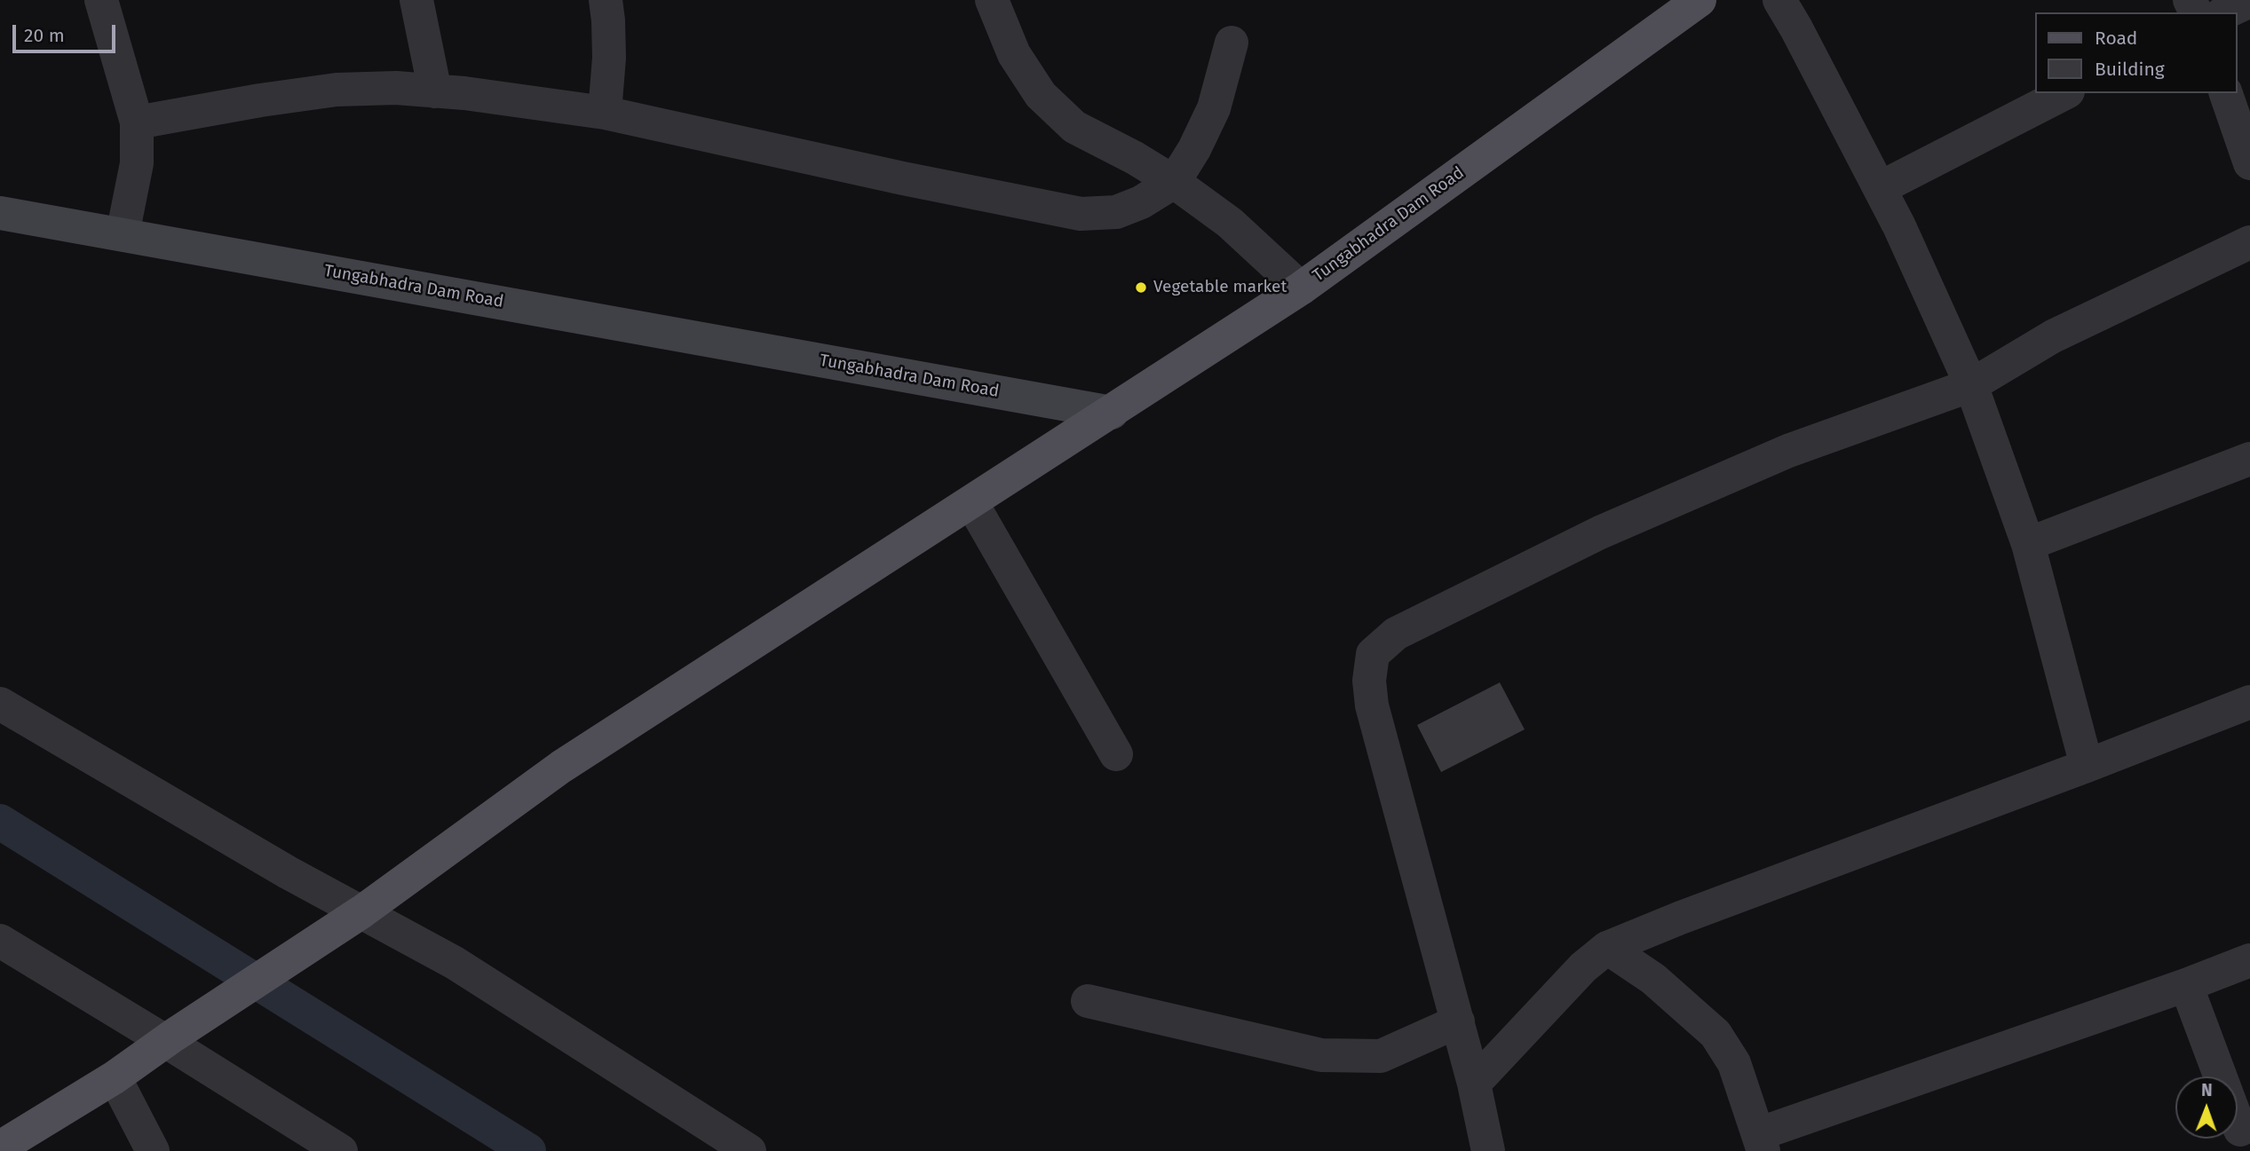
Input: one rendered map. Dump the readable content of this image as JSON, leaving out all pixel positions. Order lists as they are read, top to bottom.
{
  "streets": {
    "main road": ["Tungabhadra Dam Road"]
  },
  "places": ["Vegetable market"],
  "legend": ["Road", "Building"],
  "scale_bar": "20 m",
  "north": "top"
}
